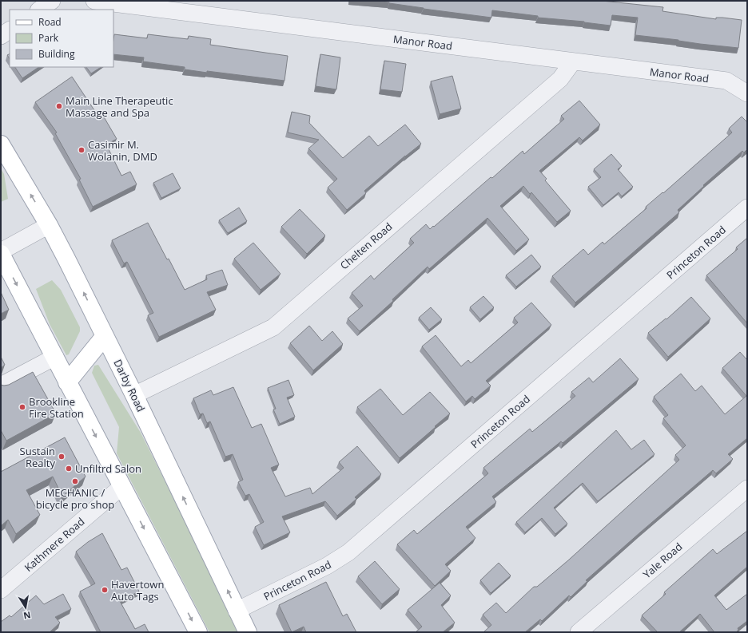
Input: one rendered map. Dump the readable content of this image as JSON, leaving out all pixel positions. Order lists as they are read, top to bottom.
{
  "streets": {
    "main road": ["Darby Road"],
    "street": [
      "Manor Road",
      "Chelten Road",
      "Princeton Road",
      "Kathmere Road",
      "Yale Road"
    ]
  },
  "crossings": [
    ["Manor Road", "Chelten Road"],
    ["Chelten Road", "Darby Road"],
    ["Princeton Road", "Darby Road"]
  ],
  "places": [
    "Main Line Therapeutic Massage and Spa",
    "Casimir M. Wolanin, DMD",
    "Brookline Fire Station",
    "Sustain Realty",
    "Unfiltrd Salon",
    "MECHANIC / bicycle pro shop",
    "Havertown Auto Tags"
  ],
  "legend": ["Road", "Park", "Building"],
  "north": "bottom"
}
